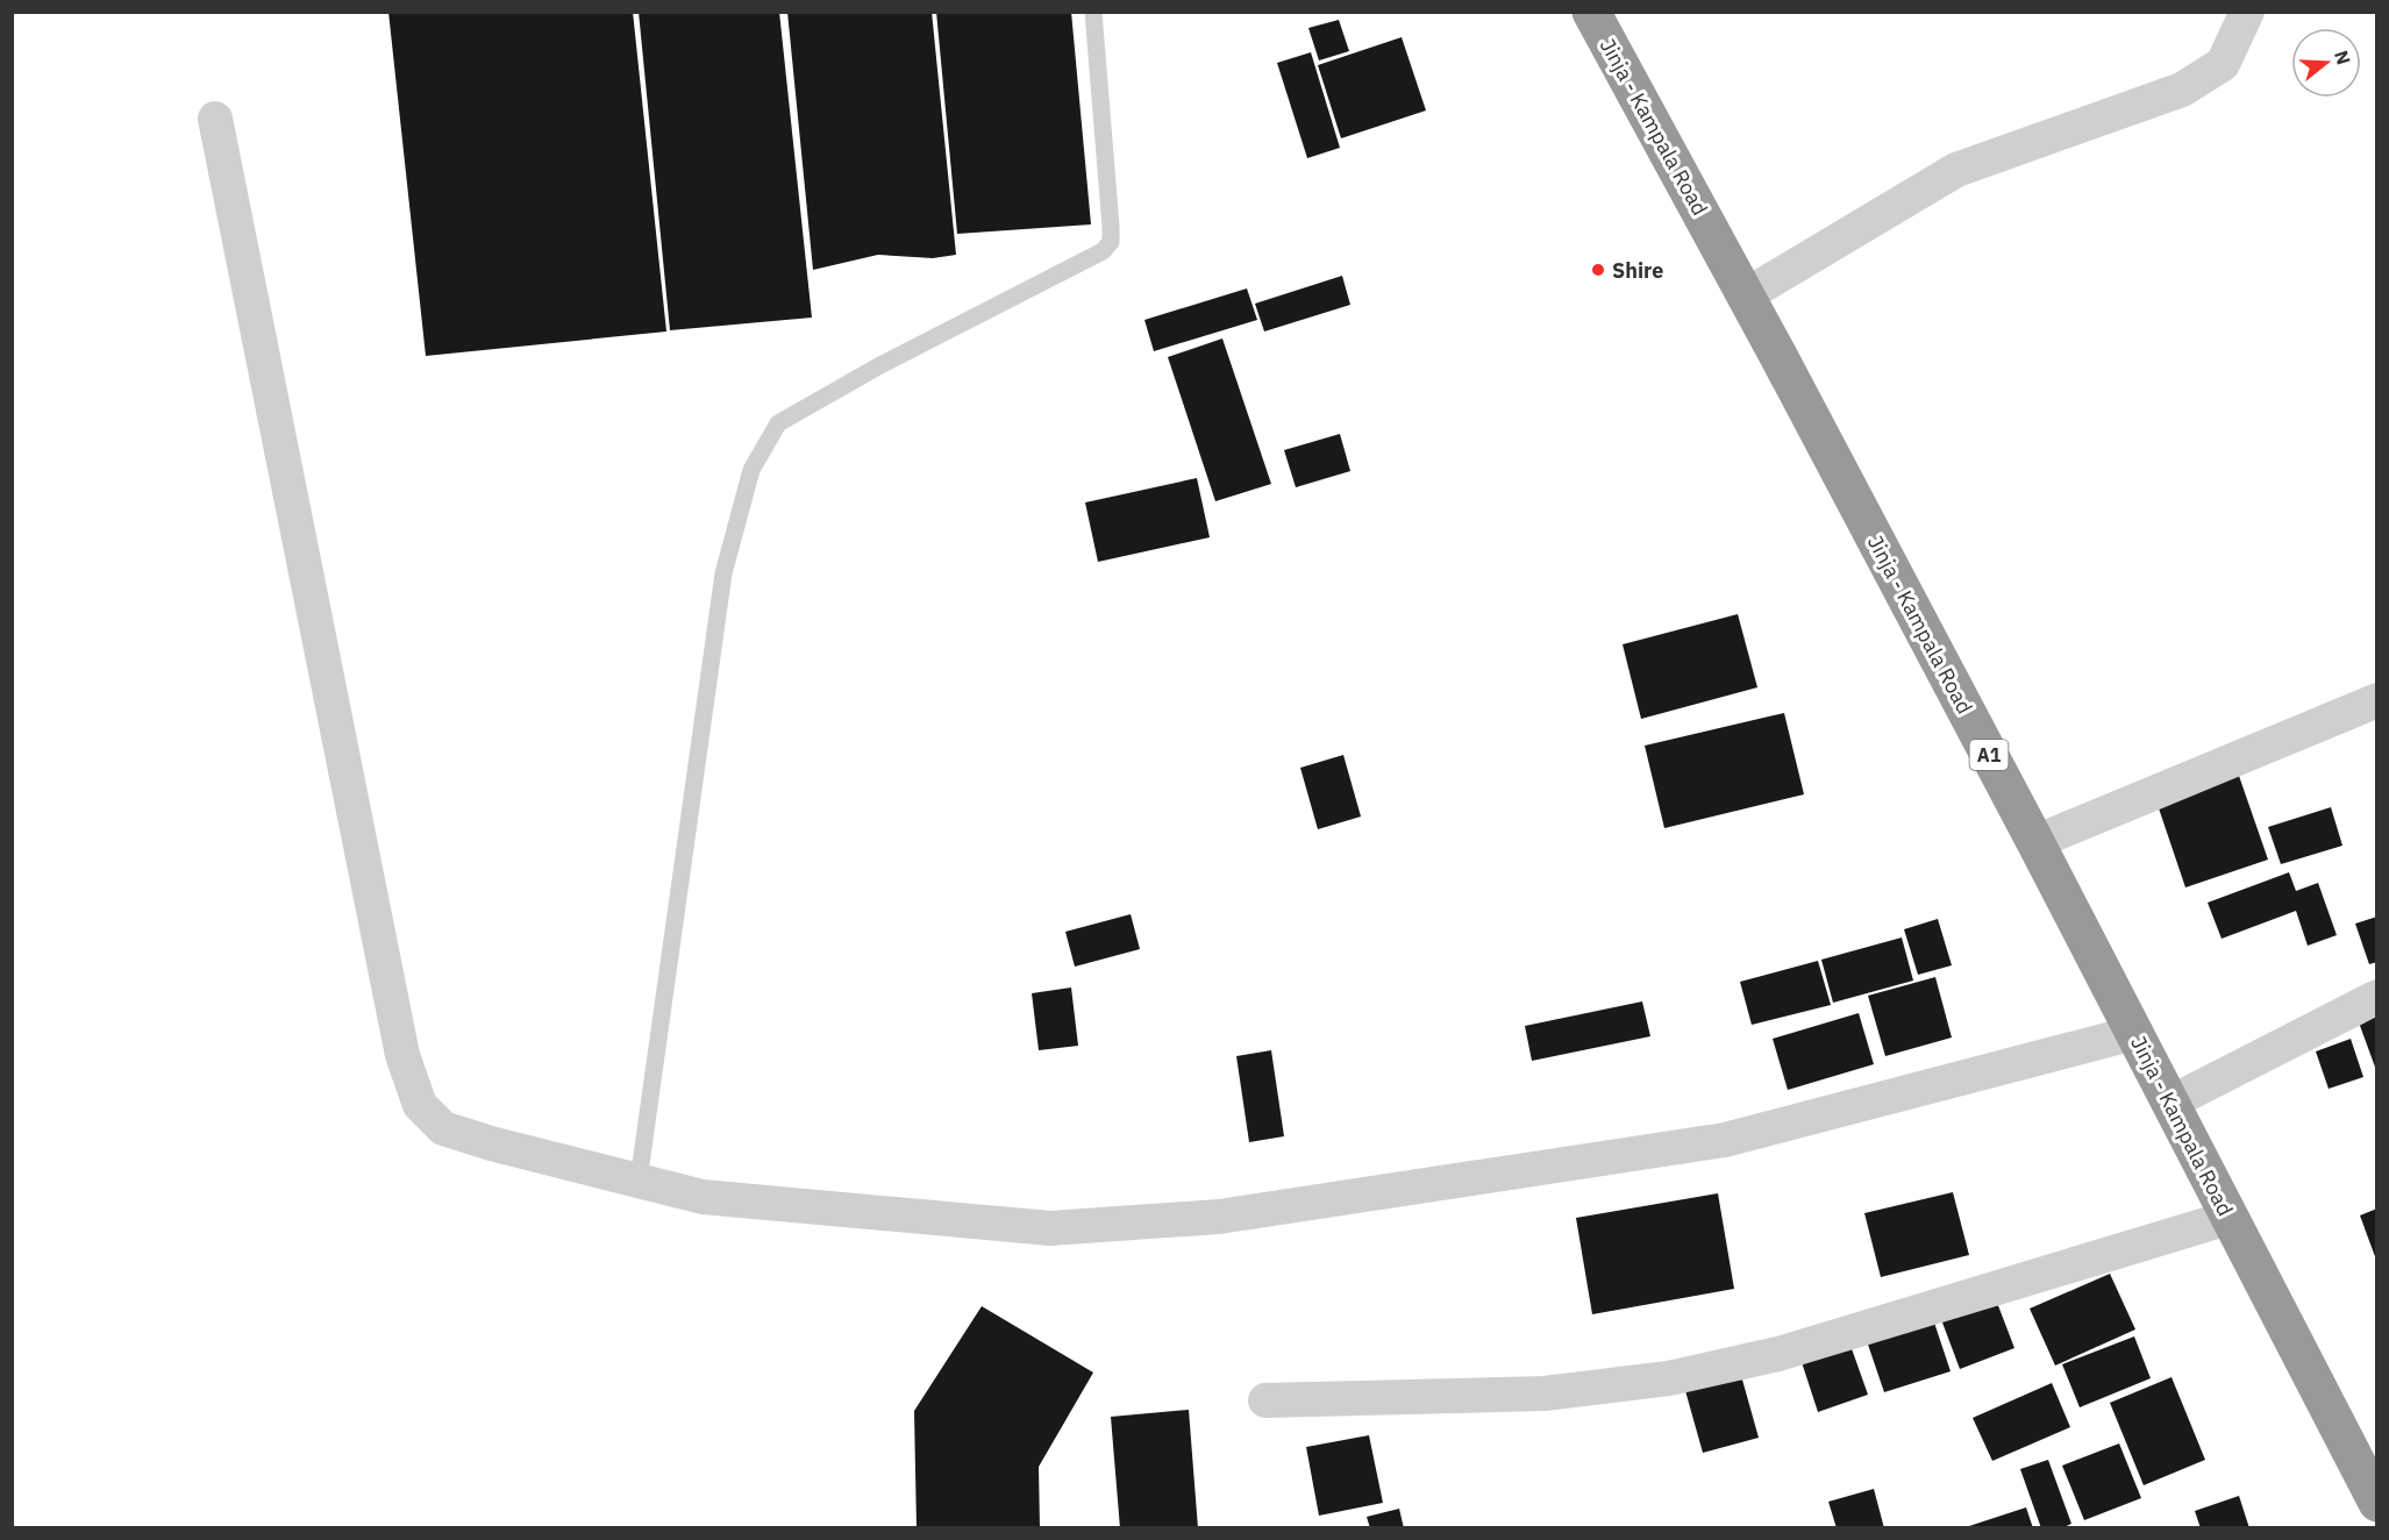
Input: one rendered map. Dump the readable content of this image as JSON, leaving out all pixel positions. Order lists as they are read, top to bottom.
{
  "streets": {
    "highway": ["Jinja - Kampala Road", "A1"]
  },
  "places": ["Shire"],
  "north": "right"
}
